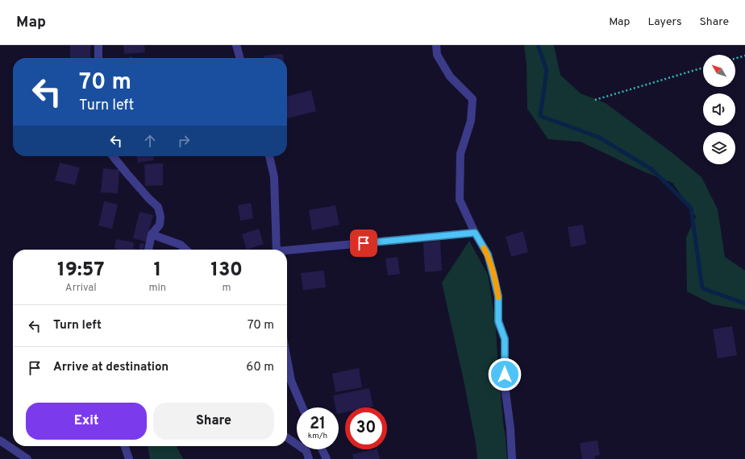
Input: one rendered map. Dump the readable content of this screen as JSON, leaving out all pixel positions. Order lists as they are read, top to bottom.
{
  "north": "top left",
  "page": {
    "header": "Map",
    "nav": ["Map", "Layers", "Share"],
    "turn": ["70 m", "Turn left"],
    "eta": [
      "19:57",
      "Arrival",
      "1",
      "min",
      "130",
      "m"
    ],
    "list": [
      {
        "name": "Turn left",
        "value": "70 m"
      },
      {
        "name": "Arrive at destination",
        "value": "60 m"
      }
    ],
    "buttons": ["Exit", "Share"],
    "speed": "21 km/h",
    "limit": "30"
  }
}
